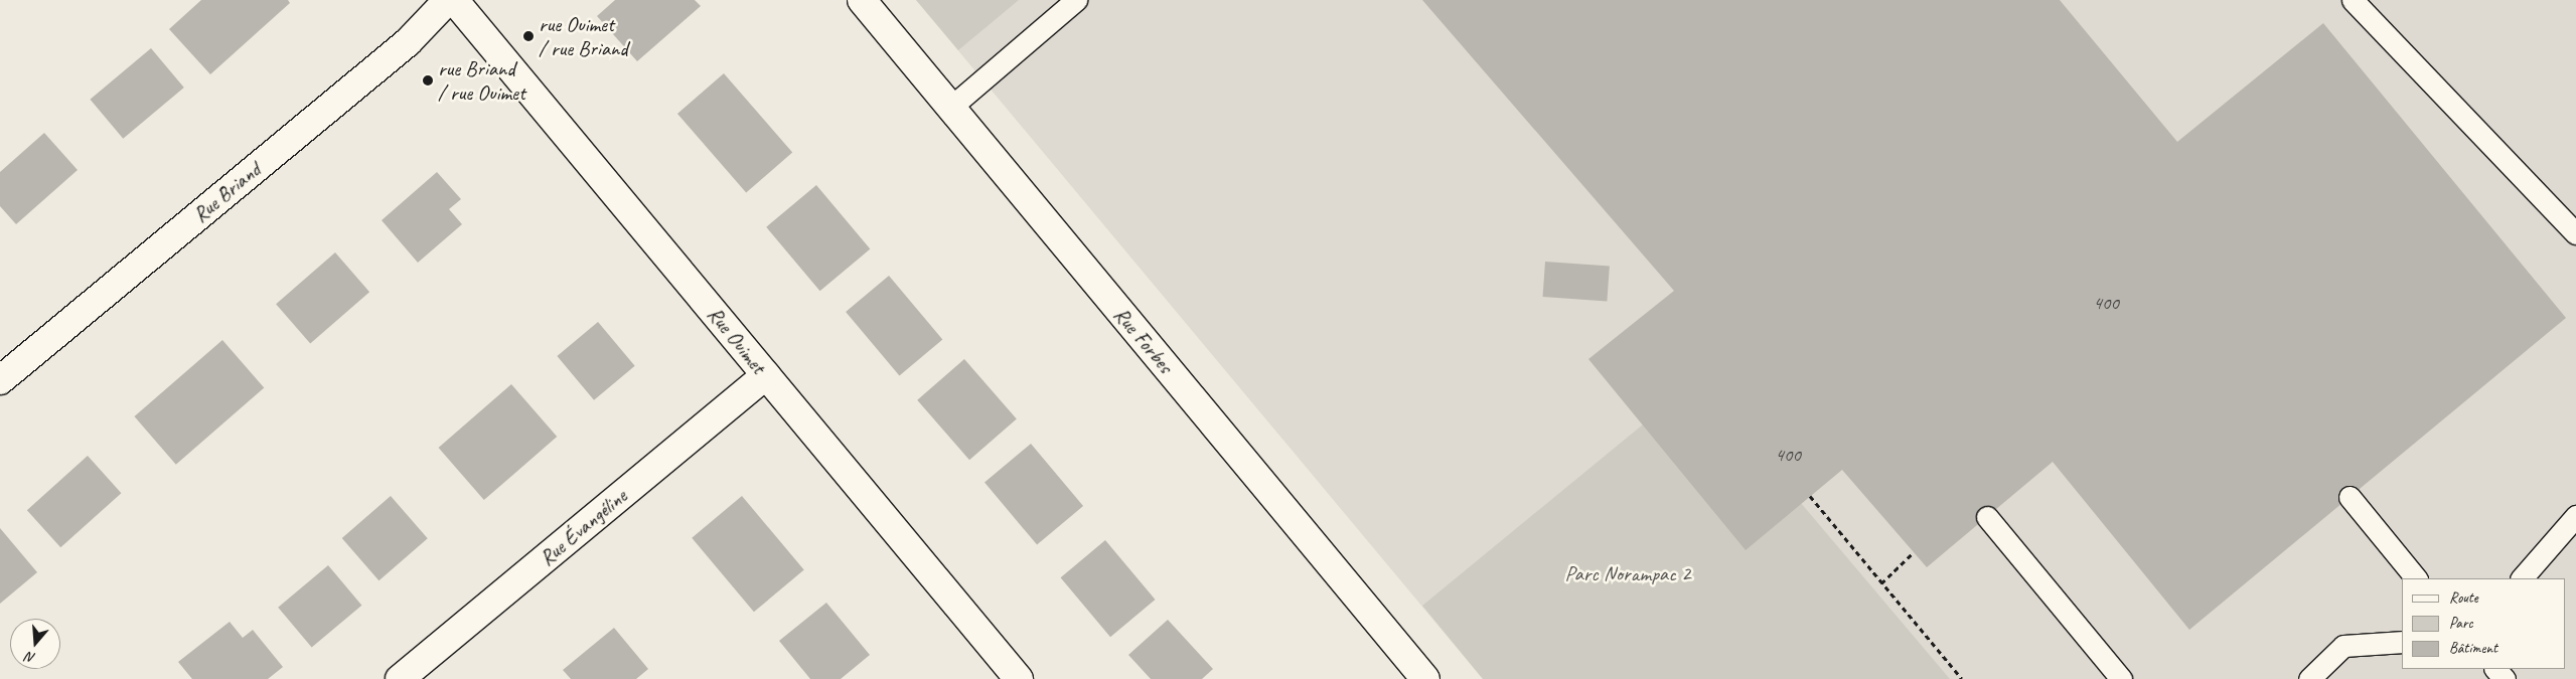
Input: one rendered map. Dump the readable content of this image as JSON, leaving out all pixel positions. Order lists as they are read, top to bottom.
{
  "streets": {
    "street": [
      "Rue Briand",
      "Rue Ouimet",
      "Rue Forbes",
      "Rue Évangéline"
    ]
  },
  "crossings": [
    ["Rue Ouimet", "Rue Évangéline"]
  ],
  "parks": ["Parc Norampac 2"],
  "places": ["rue Ouimet / rue Briand", "rue Briand / rue Ouimet"],
  "house_numbers": ["400", "400"],
  "legend": ["Route", "Parc", "Bâtiment"],
  "north": "bottom"
}
